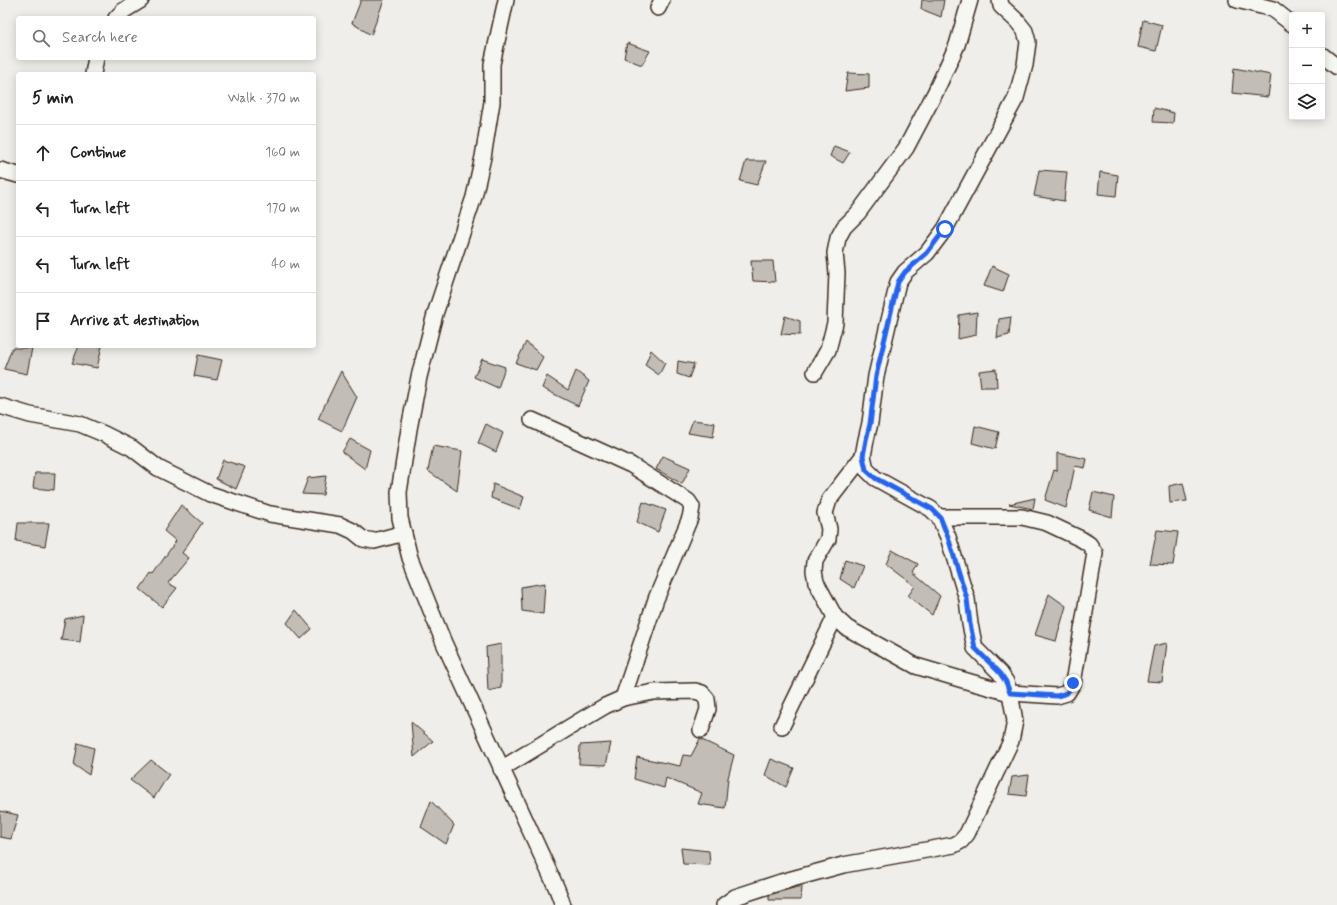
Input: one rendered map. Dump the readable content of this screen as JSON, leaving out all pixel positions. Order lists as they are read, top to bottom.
{
  "page": {
    "map_buttons": ["+", "−"],
    "search": "Search here",
    "heading": ["5 min", "Walk · 370 m"],
    "list": [
      ["Continue", "160 m"],
      ["Turn left", "170 m"],
      ["Turn left", "40 m"],
      "Arrive at destination"
    ]
  }
}
